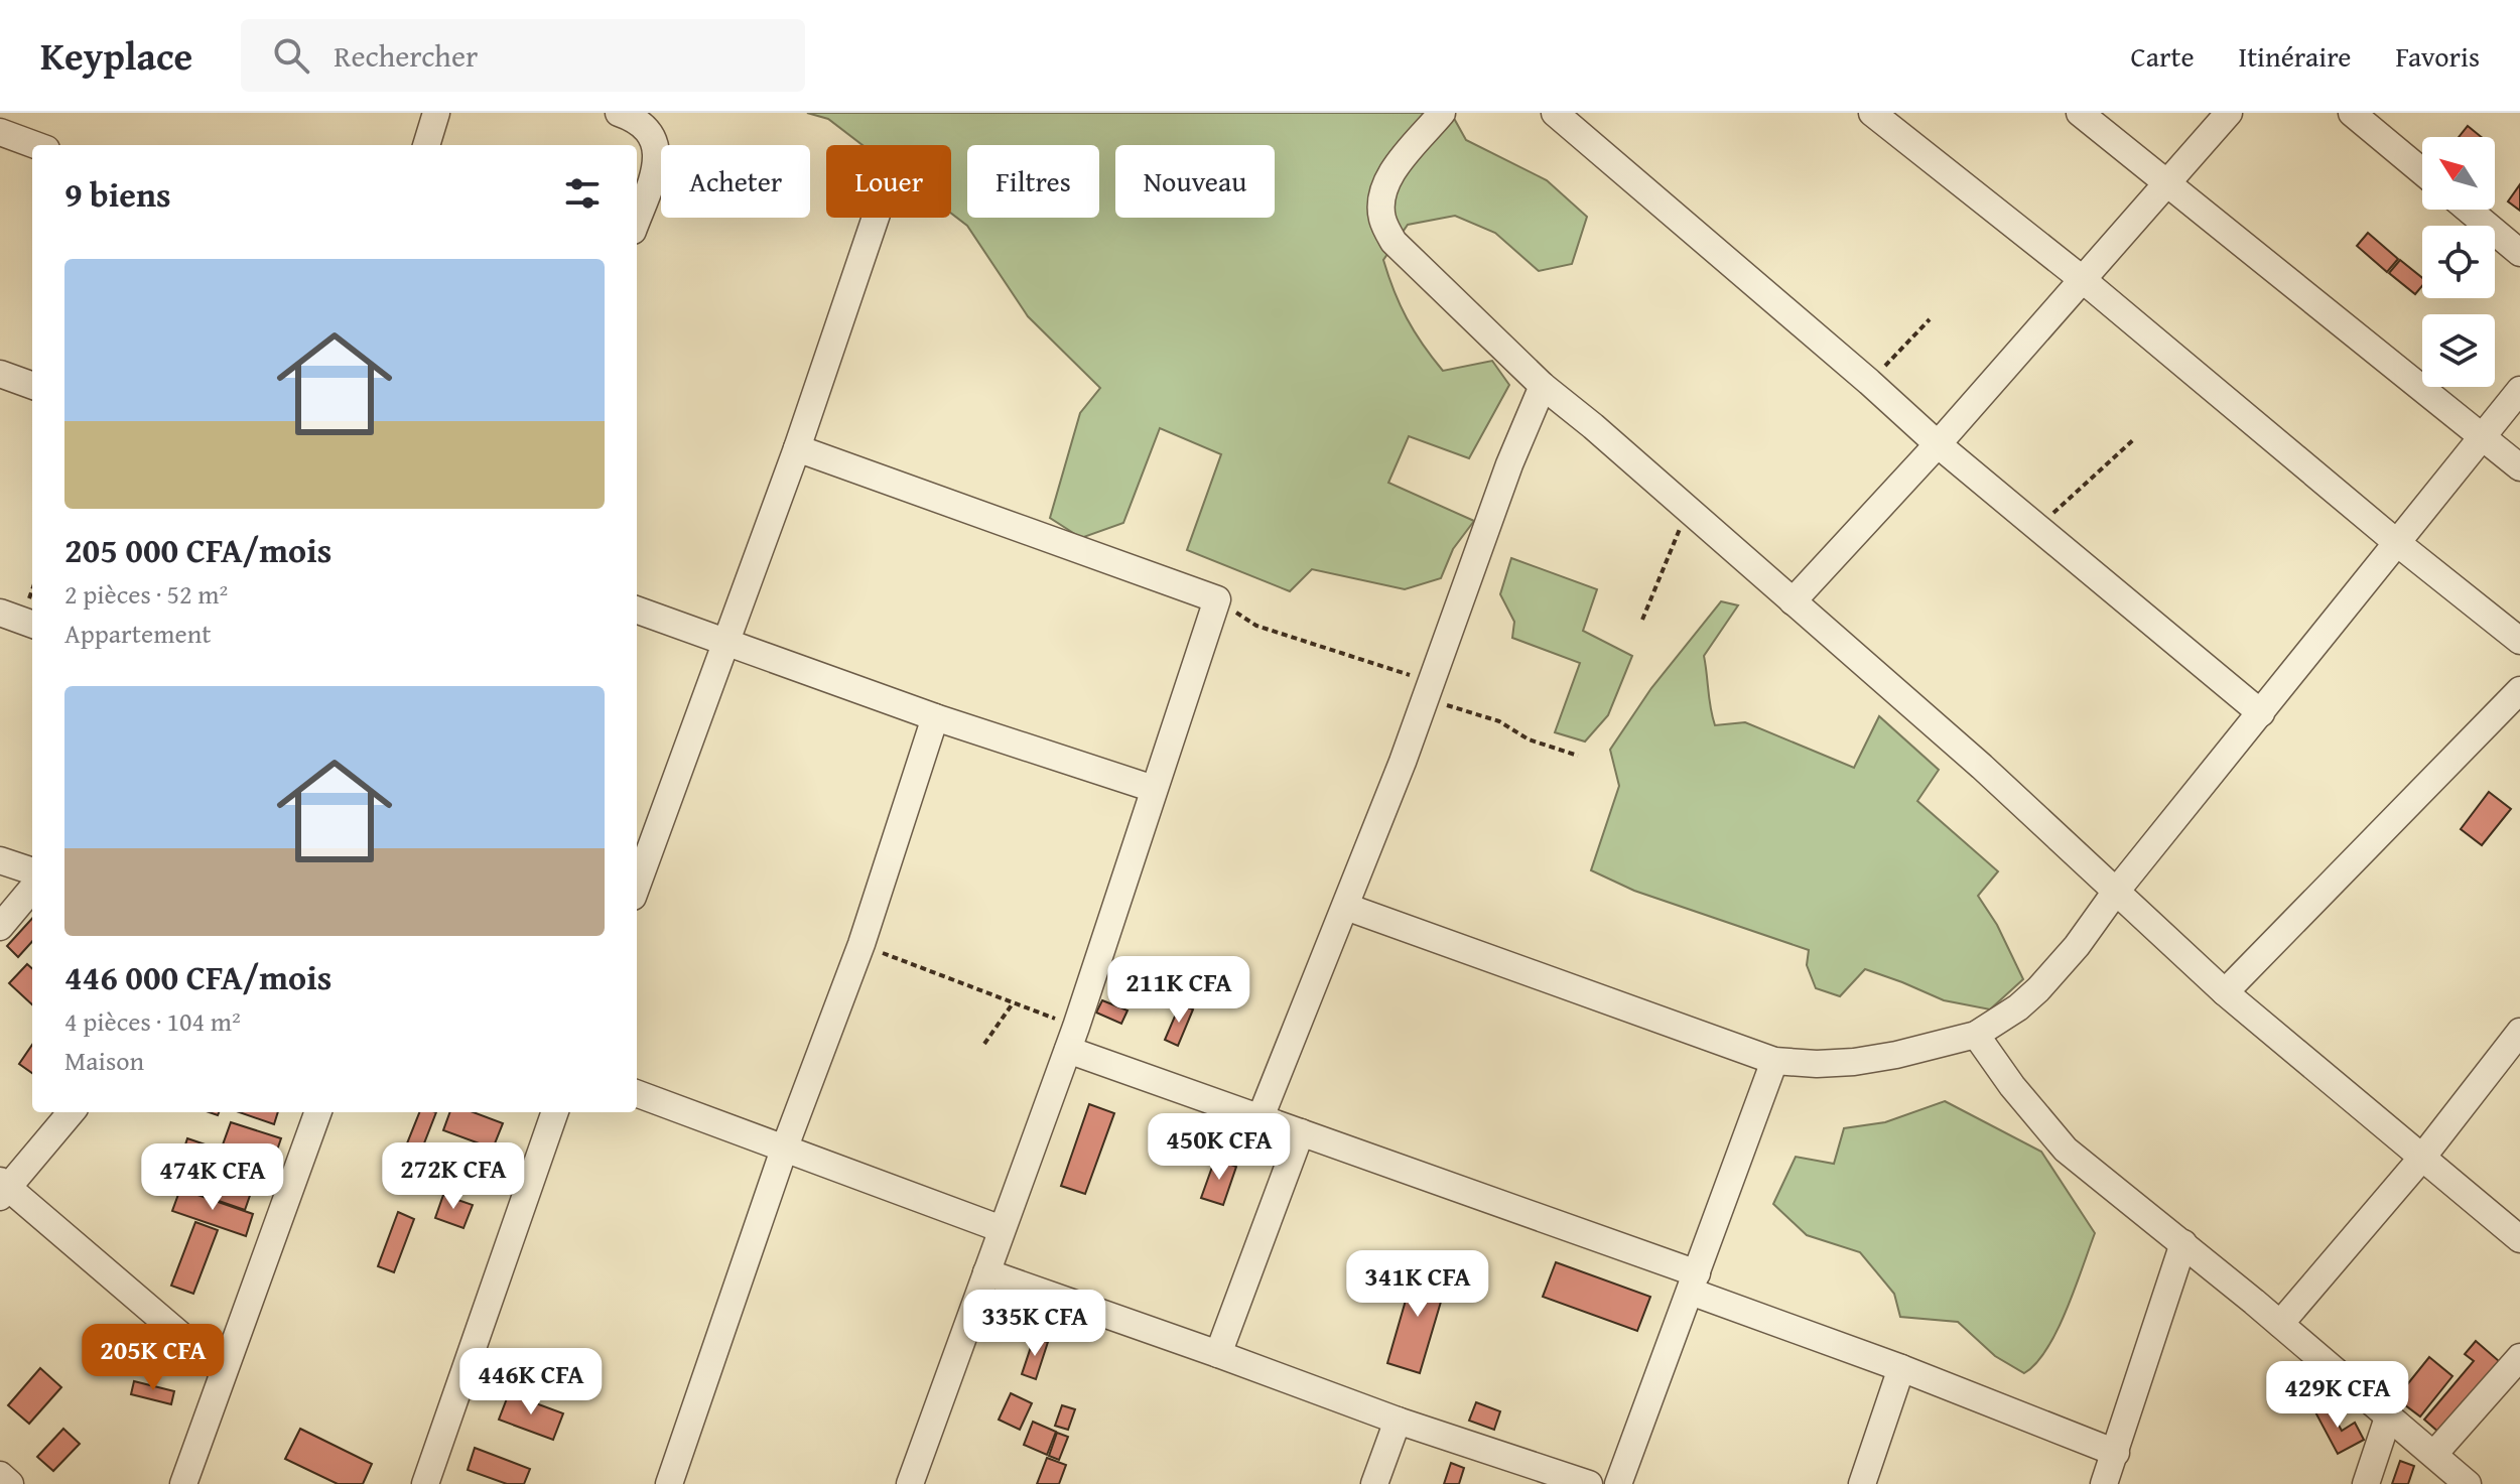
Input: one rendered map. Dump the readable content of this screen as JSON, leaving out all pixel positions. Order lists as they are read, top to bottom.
{
  "north": "top left",
  "page": {
    "header": "Keyplace",
    "search": "Rechercher",
    "nav": ["Carte", "Itinéraire", "Favoris"],
    "chip": [
      "Acheter",
      "Louer",
      "Filtres",
      "Nouveau"
    ],
    "heading": "9 biens",
    "list": [
      {
        "name": "205 000 CFA/mois",
        "note": "2 pièces · 52 m² · Appartement"
      },
      {
        "name": "446 000 CFA/mois",
        "note": "4 pièces · 104 m² · Maison"
      }
    ],
    "price": [
      "211K CFA",
      "450K CFA",
      "272K CFA",
      "474K CFA",
      "341K CFA",
      "335K CFA",
      "205K CFA",
      "446K CFA",
      "429K CFA"
    ]
  }
}
